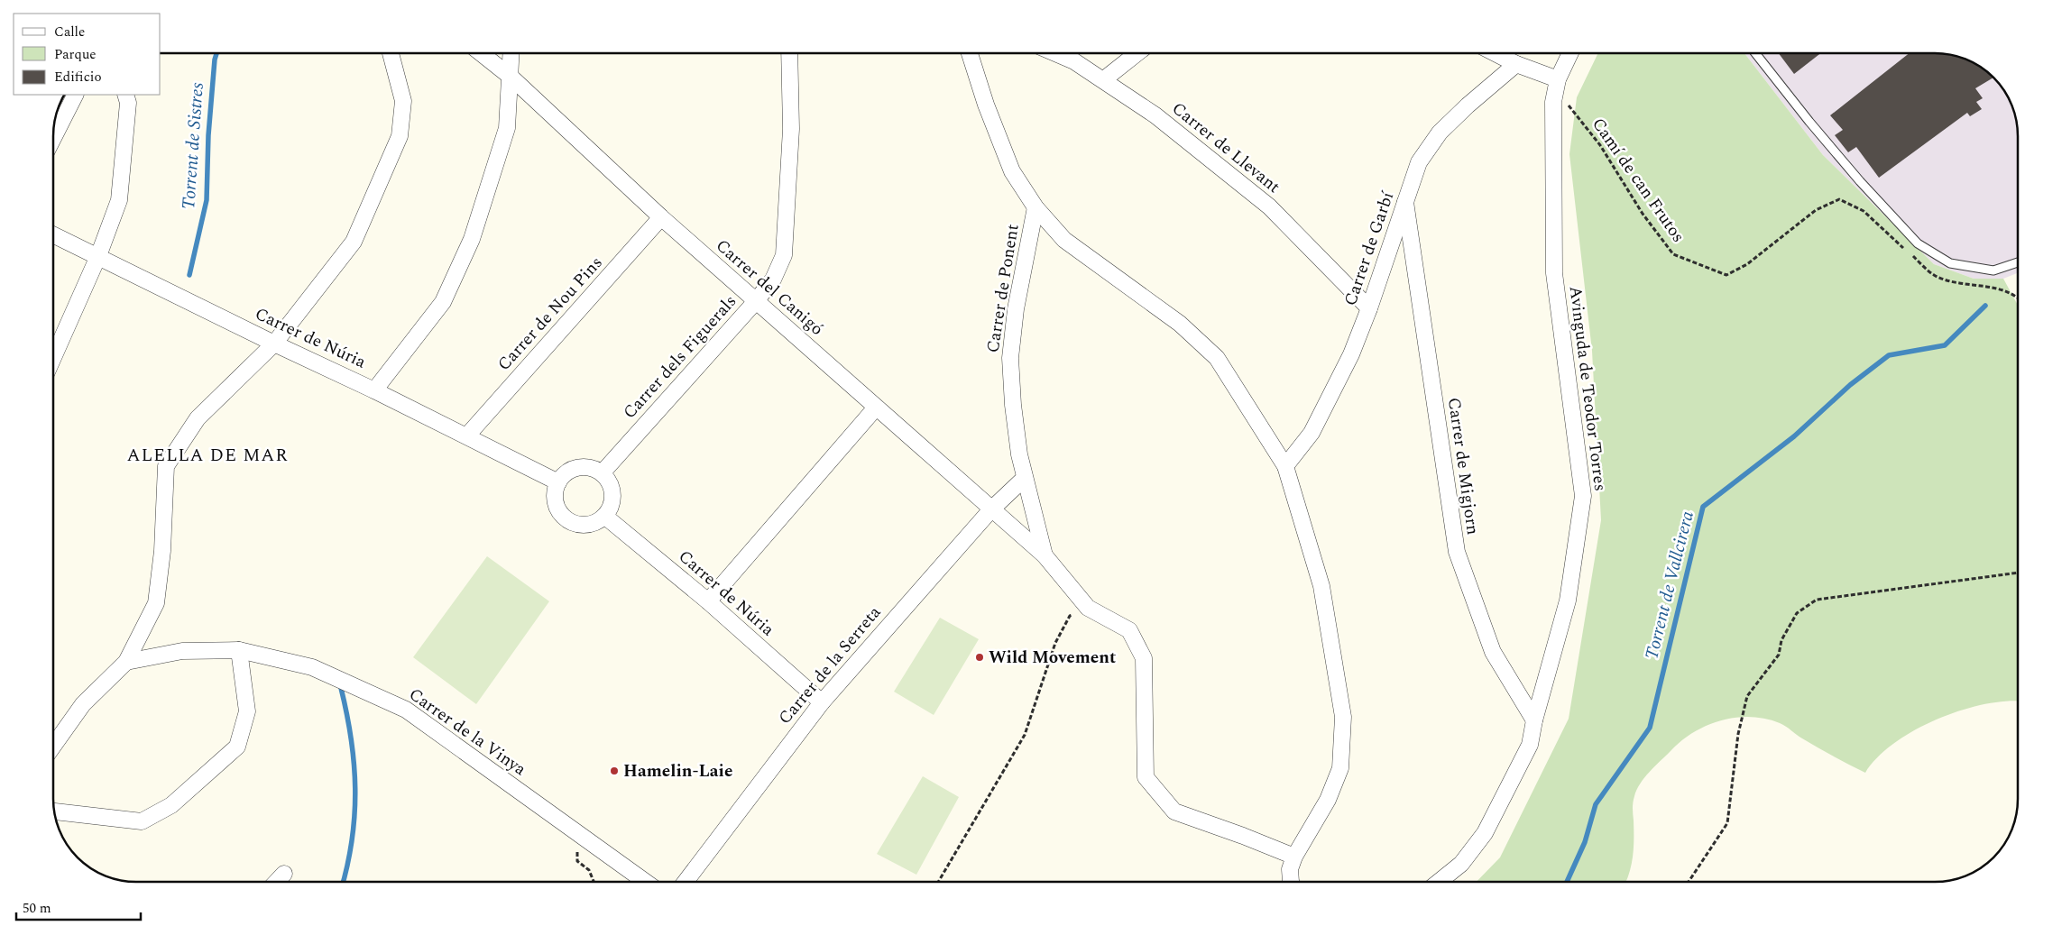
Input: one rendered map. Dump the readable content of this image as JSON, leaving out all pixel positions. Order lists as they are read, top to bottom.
{
  "streets": {
    "street": [
      "Carrer de Llevant",
      "Carrer de Garbí",
      "Carrer del Canigó",
      "Carrer de Ponent",
      "Carrer de Nou Pins",
      "Carrer de Núria",
      "Carrer dels Figuerals",
      "Avinguda de Teodor Torres",
      "Carrer de Migjorn",
      "Carrer de la Serreta",
      "Carrer de la Vinya"
    ],
    "path": ["Camí de can Frutos"]
  },
  "crossings": [
    ["Carrer de Llevant", "Carrer de Garbí"],
    ["Camí de can Frutos", "Avinguda de Teodor Torres"],
    ["Carrer de Garbí", "Carrer de Migjorn"],
    ["Carrer del Canigó", "Carrer de Ponent"],
    ["Carrer del Canigó", "Carrer de Nou Pins"],
    ["Carrer del Canigó", "Carrer dels Figuerals"],
    ["Carrer del Canigó", "Carrer de la Serreta"],
    ["Carrer de Ponent", "Carrer de la Serreta"],
    ["Carrer de Nou Pins", "Carrer de Núria"],
    ["Carrer de Núria", "Carrer dels Figuerals"],
    ["Carrer de Núria", "Carrer de la Serreta"],
    ["Avinguda de Teodor Torres", "Carrer de Migjorn"]
  ],
  "districts": ["ALELLA DE MAR"],
  "water": ["Torrent de Sistres", "Torrent de Vallcirera"],
  "places": ["Wild Movement", "Hamelin-Laie"],
  "legend": ["Calle", "Parque", "Edificio"],
  "scale_bar": "50 m"
}
